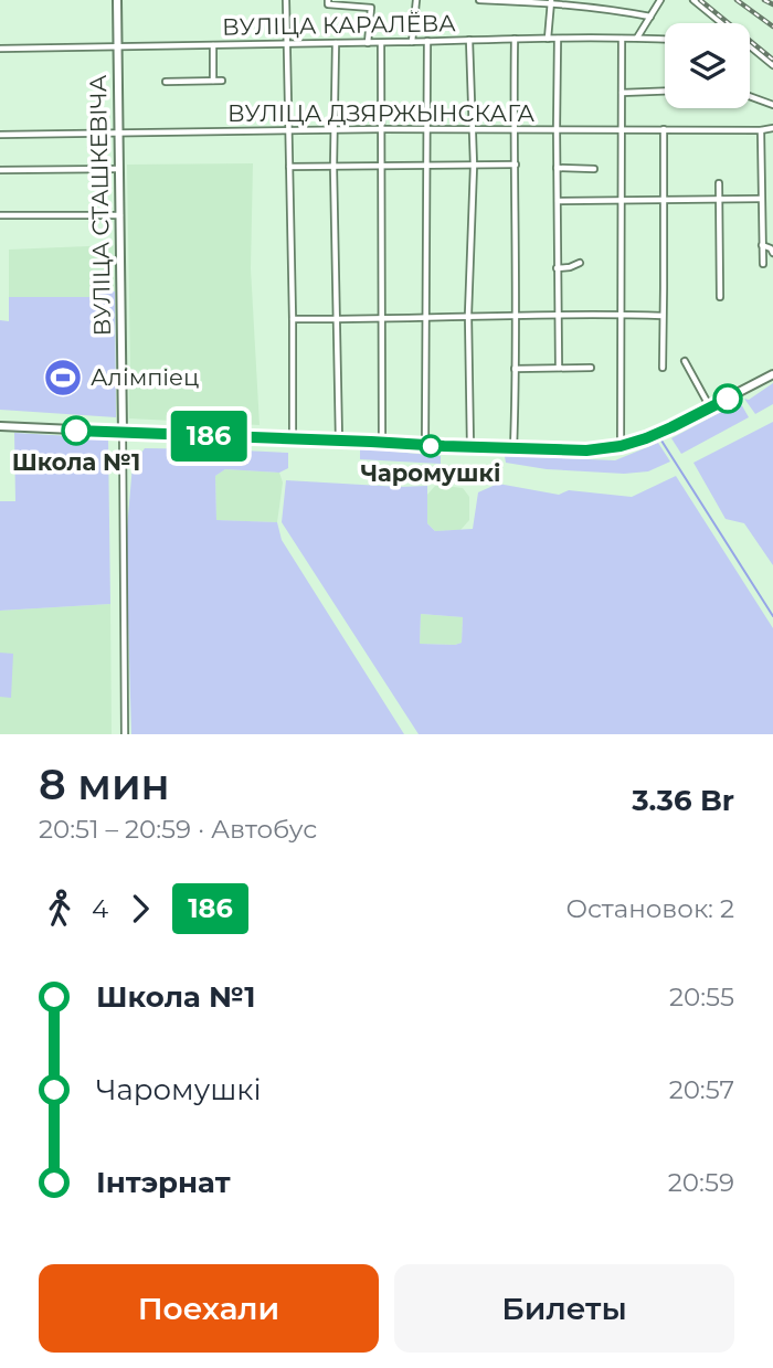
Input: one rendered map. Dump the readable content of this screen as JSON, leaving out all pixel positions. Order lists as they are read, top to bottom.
{
  "streets": {
    "main road": ["ВУЛІЦА СТАШКЕВІЧА"],
    "street": ["ВУЛІЦА КАРАЛЁВА", "ВУЛІЦА ДЗЯРЖЫНСКАГА"]
  },
  "crossings": [
    ["ВУЛІЦА КАРАЛЁВА", "ВУЛІЦА СТАШКЕВІЧА"],
    ["ВУЛІЦА ДЗЯРЖЫНСКАГА", "ВУЛІЦА СТАШКЕВІЧА"]
  ],
  "places": {
    "sports": ["Алімпіец"],
    "other": ["Школа №1", "Чаромушкі"]
  },
  "lines": ["bus line 186"],
  "page": {
    "on_map": "186",
    "heading": ["8 мин", "20:51 – 20:59 · Автобус", "3.36 Br"],
    "legs": ["4", "186", "Остановок: 2"],
    "list": [
      {
        "name": "Школа №1",
        "value": "20:55"
      },
      {
        "name": "Чаромушкі",
        "value": "20:57"
      },
      {
        "name": "Інтэрнат",
        "value": "20:59"
      }
    ],
    "buttons": ["Поехали", "Билеты"]
  }
}
